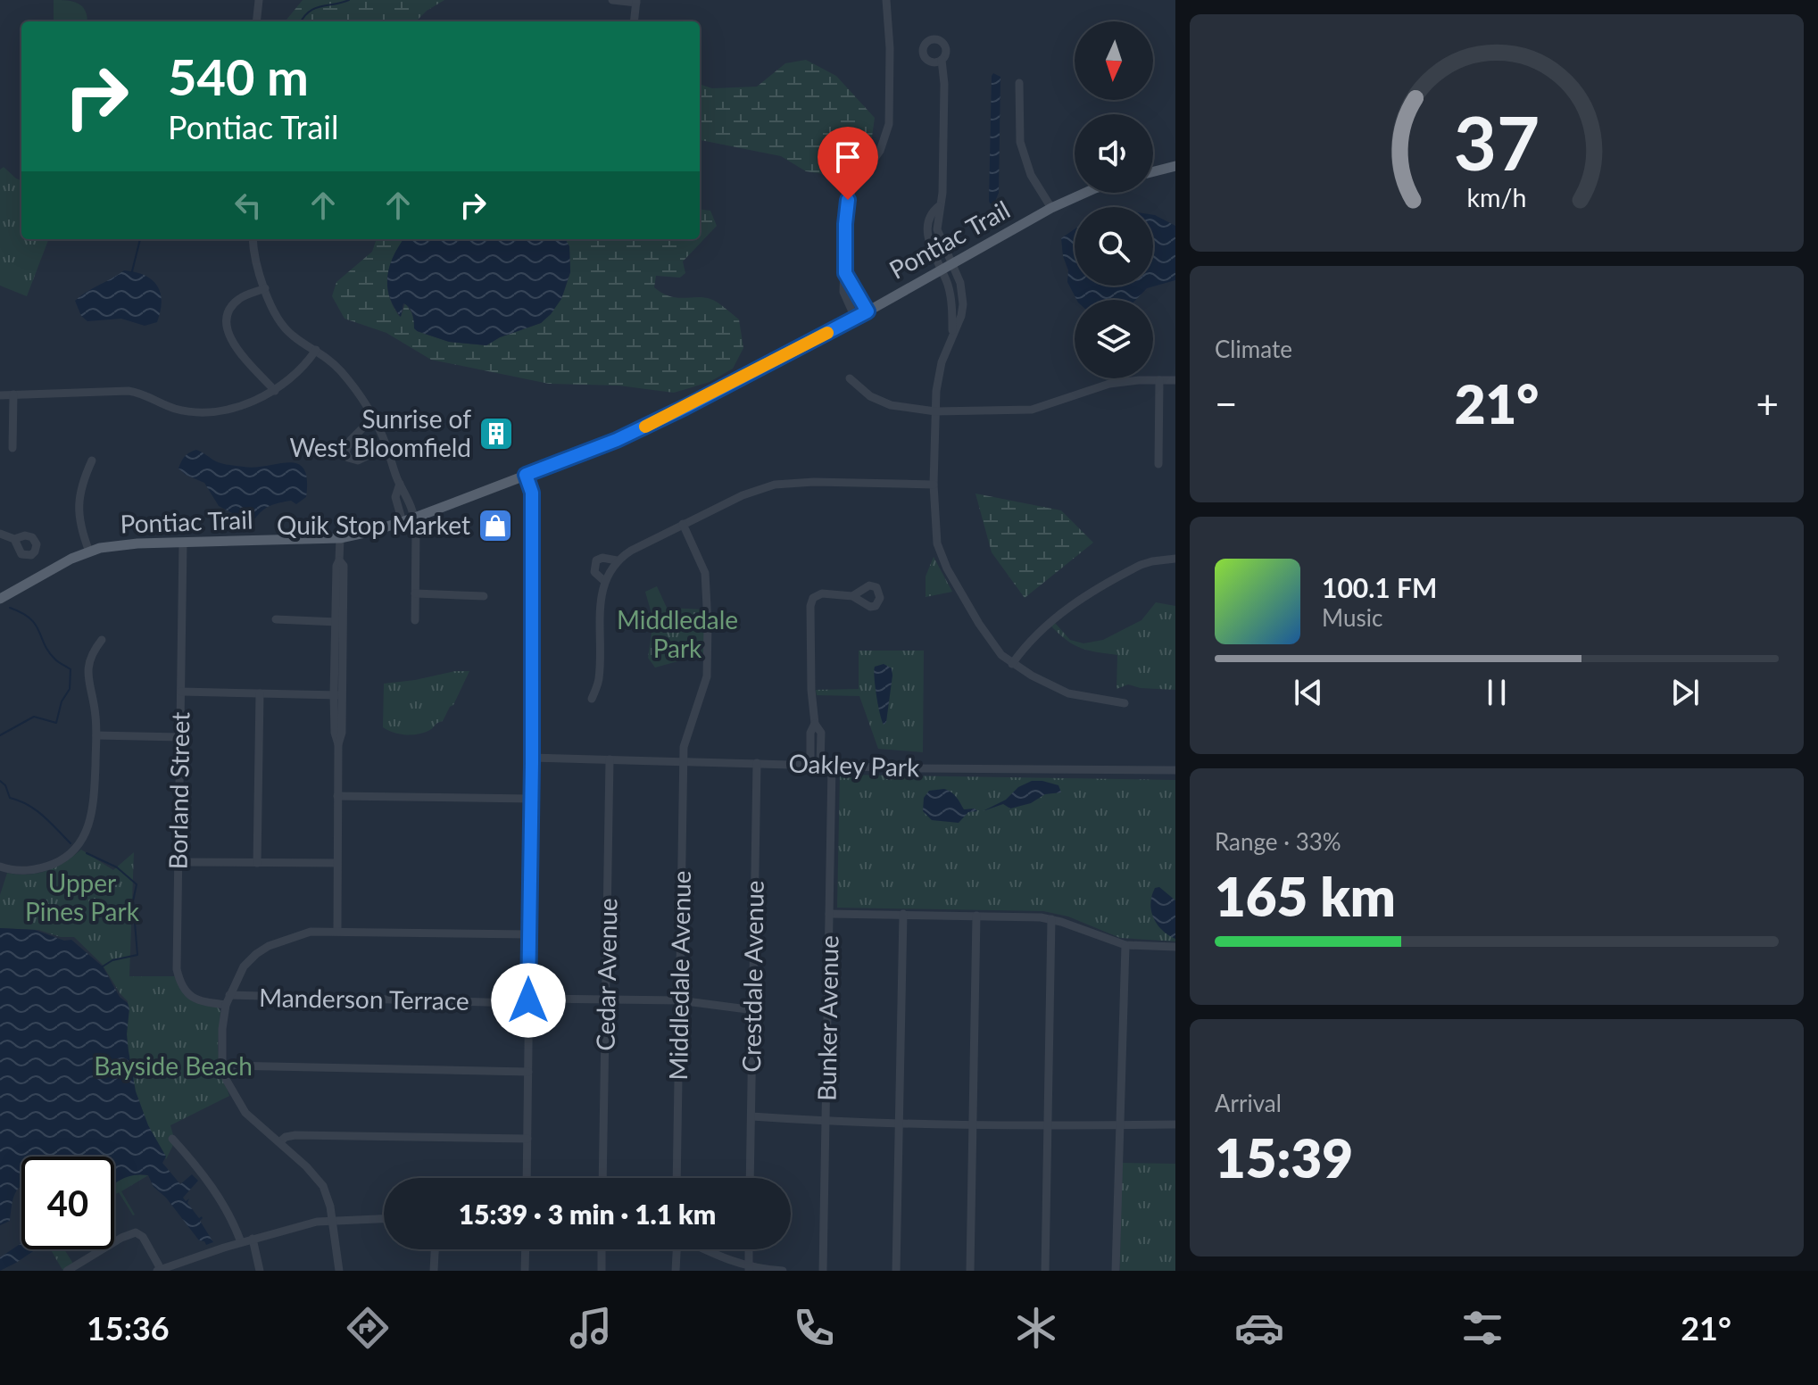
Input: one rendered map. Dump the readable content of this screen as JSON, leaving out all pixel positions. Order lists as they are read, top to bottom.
{
  "streets": {
    "main road": ["Pontiac Trail"],
    "street": [
      "Oakley Park",
      "Borland Street",
      "Cedar Avenue",
      "Middledale Avenue",
      "Crestdale Avenue",
      "Manderson Terrace",
      "Bunker Avenue"
    ]
  },
  "crossings": [
    ["Pontiac Trail", "Borland Street"],
    ["Oakley Park", "Cedar Avenue"],
    ["Oakley Park", "Middledale Avenue"],
    ["Oakley Park", "Crestdale Avenue"],
    ["Oakley Park", "Bunker Avenue"],
    ["Cedar Avenue", "Manderson Terrace"],
    ["Middledale Avenue", "Manderson Terrace"],
    ["Crestdale Avenue", "Manderson Terrace"]
  ],
  "parks": ["Middledale Park", "Upper Pines Park", "Bayside Beach"],
  "places": {
    "building": ["Sunrise of West Bloomfield"],
    "shop": ["Quik Stop Market"]
  },
  "north": "bottom",
  "page": {
    "turn": ["540 m", "Pontiac Trail"],
    "tile": [
      "Climate",
      ["Range · 33%", "165 km"],
      ["Arrival", "15:39"]
    ],
    "heat": ["−", "21°", "+"],
    "song": ["100.1 FM", "Music"],
    "limit": "40",
    "trip": "15:39 · 3 min · 1.1 km",
    "tabs": ["15:36", "21°"],
    "gauge": ["37", "km/h"]
  }
}
